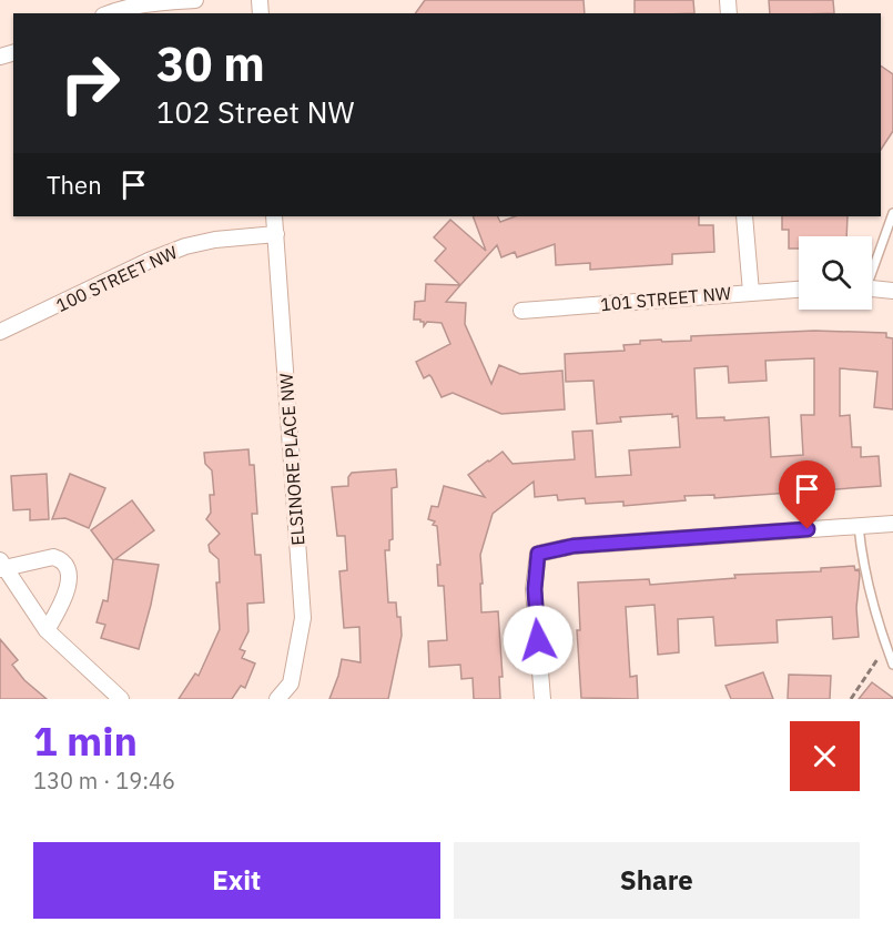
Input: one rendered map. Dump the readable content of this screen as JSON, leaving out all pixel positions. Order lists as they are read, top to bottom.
{
  "streets": {
    "street": ["100 STREET NW", "101 STREET NW", "ELSINORE PLACE NW"]
  },
  "crossings": [
    ["100 STREET NW", "ELSINORE PLACE NW"]
  ],
  "page": {
    "turn": ["30 m", "102 Street NW"],
    "then": "Then",
    "heading": ["1 min", "130 m · 19:46"],
    "buttons": ["Exit", "Share"]
  }
}
